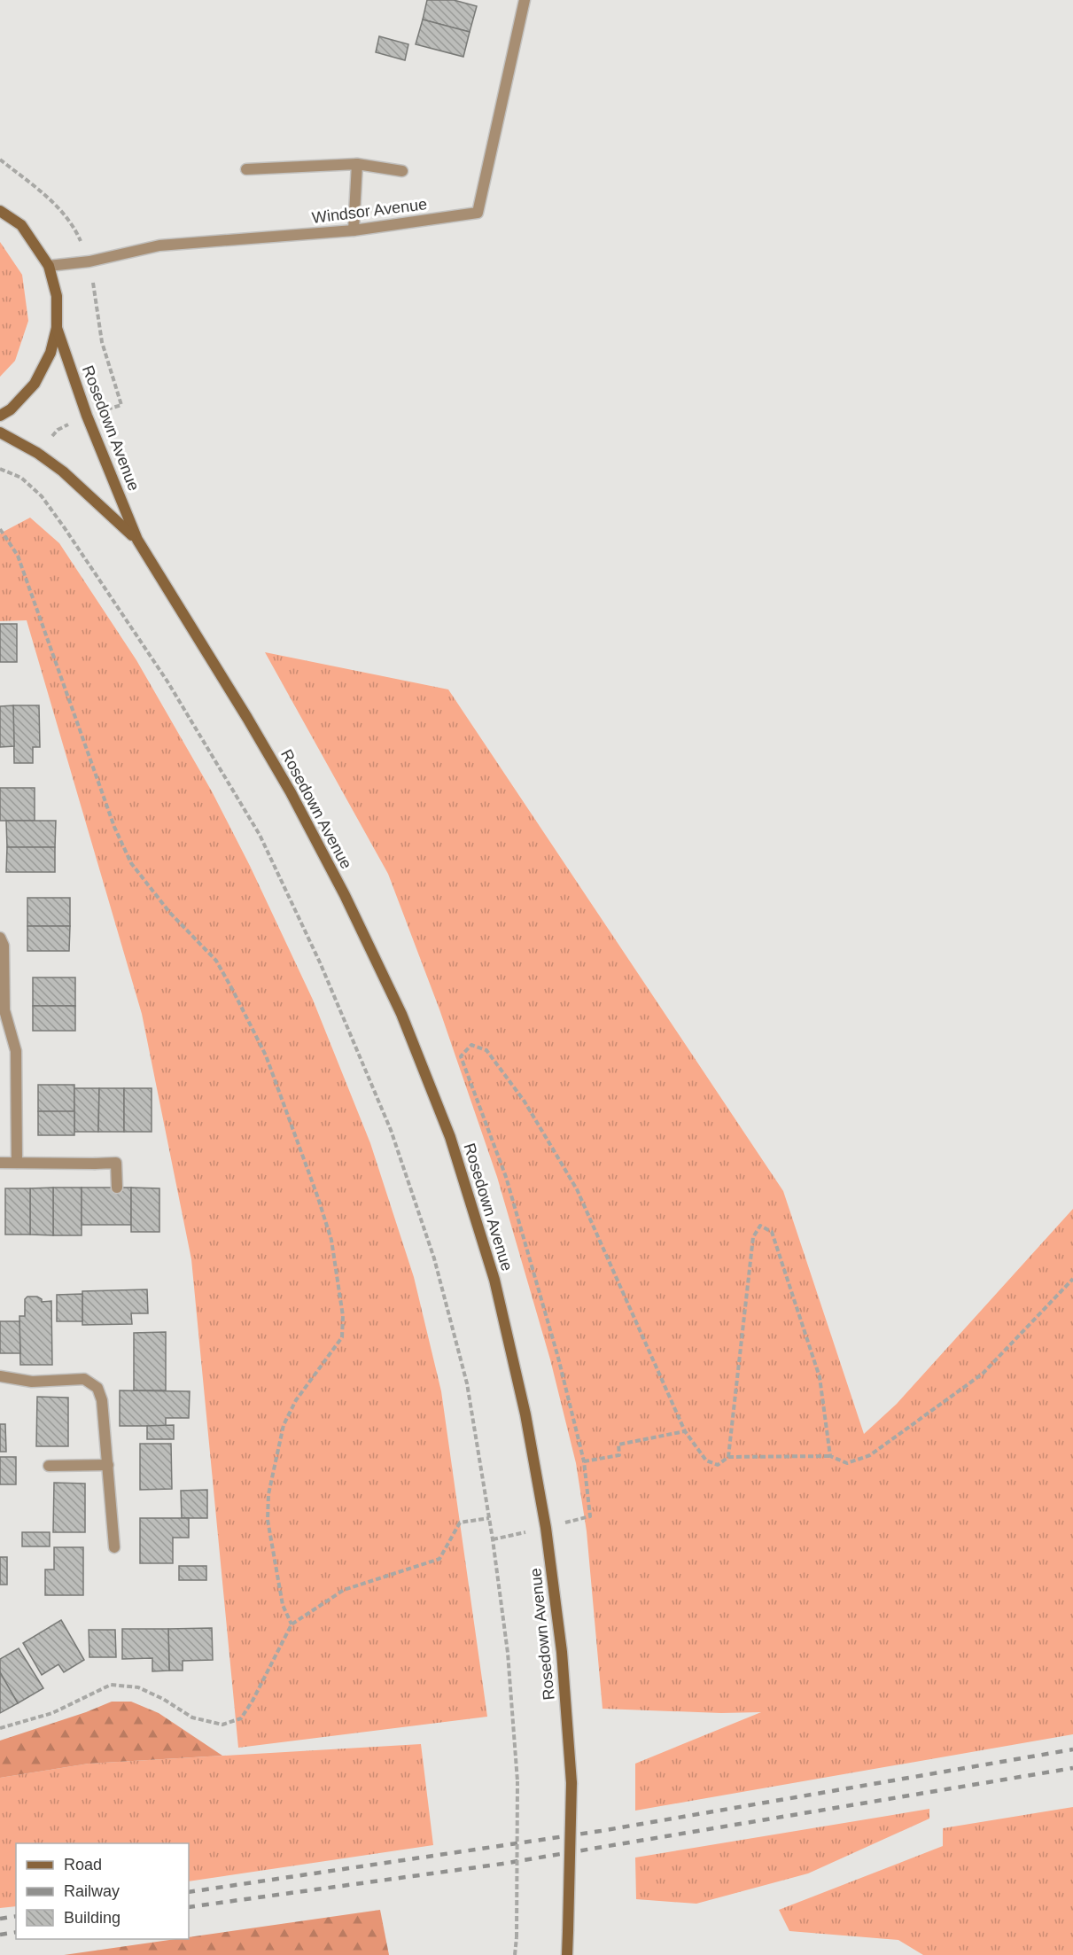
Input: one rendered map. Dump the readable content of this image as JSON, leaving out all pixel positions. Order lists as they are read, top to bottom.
{
  "streets": {
    "street": ["Windsor Avenue", "Rosedown Avenue"]
  },
  "legend": ["Road", "Railway", "Building"]
}
